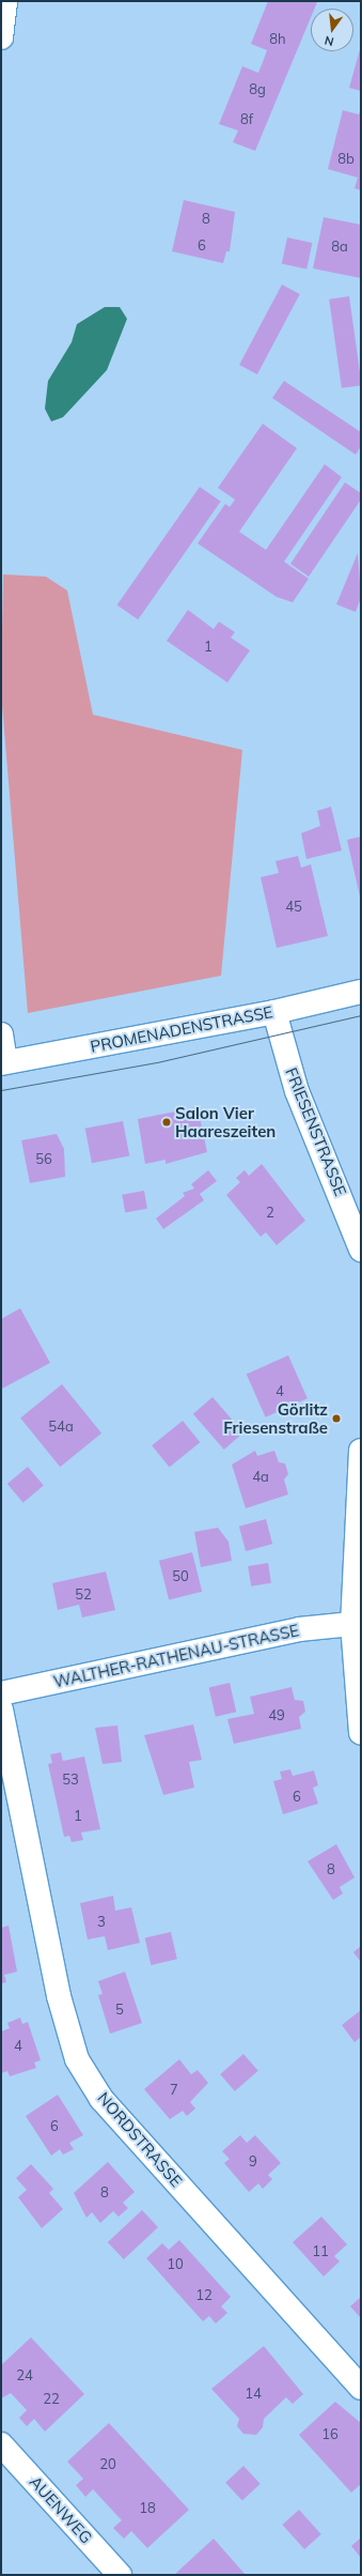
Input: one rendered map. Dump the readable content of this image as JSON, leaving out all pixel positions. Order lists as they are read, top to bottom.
{
  "streets": {
    "street": [
      "PROMENADENSTRASSE",
      "FRIESENSTRASSE",
      "WALTHER-RATHENAU-STRASSE",
      "NORDSTRASSE",
      "AUENWEG"
    ]
  },
  "crossings": [
    ["PROMENADENSTRASSE", "FRIESENSTRASSE"]
  ],
  "places": ["Salon Vier Haareszeiten", "Görlitz Friesenstraße"],
  "house_numbers": [
    "8h",
    "8g",
    "8f",
    "8b",
    "8",
    "6",
    "8a",
    "1",
    "45",
    "56",
    "2",
    "4",
    "54a",
    "4a",
    "50",
    "52",
    "49",
    "53",
    "6",
    "1",
    "8",
    "3",
    "5",
    "4",
    "7",
    "6",
    "9",
    "8",
    "11",
    "10",
    "12",
    "24",
    "14",
    "22",
    "16",
    "20",
    "18"
  ],
  "north": "bottom"
}
